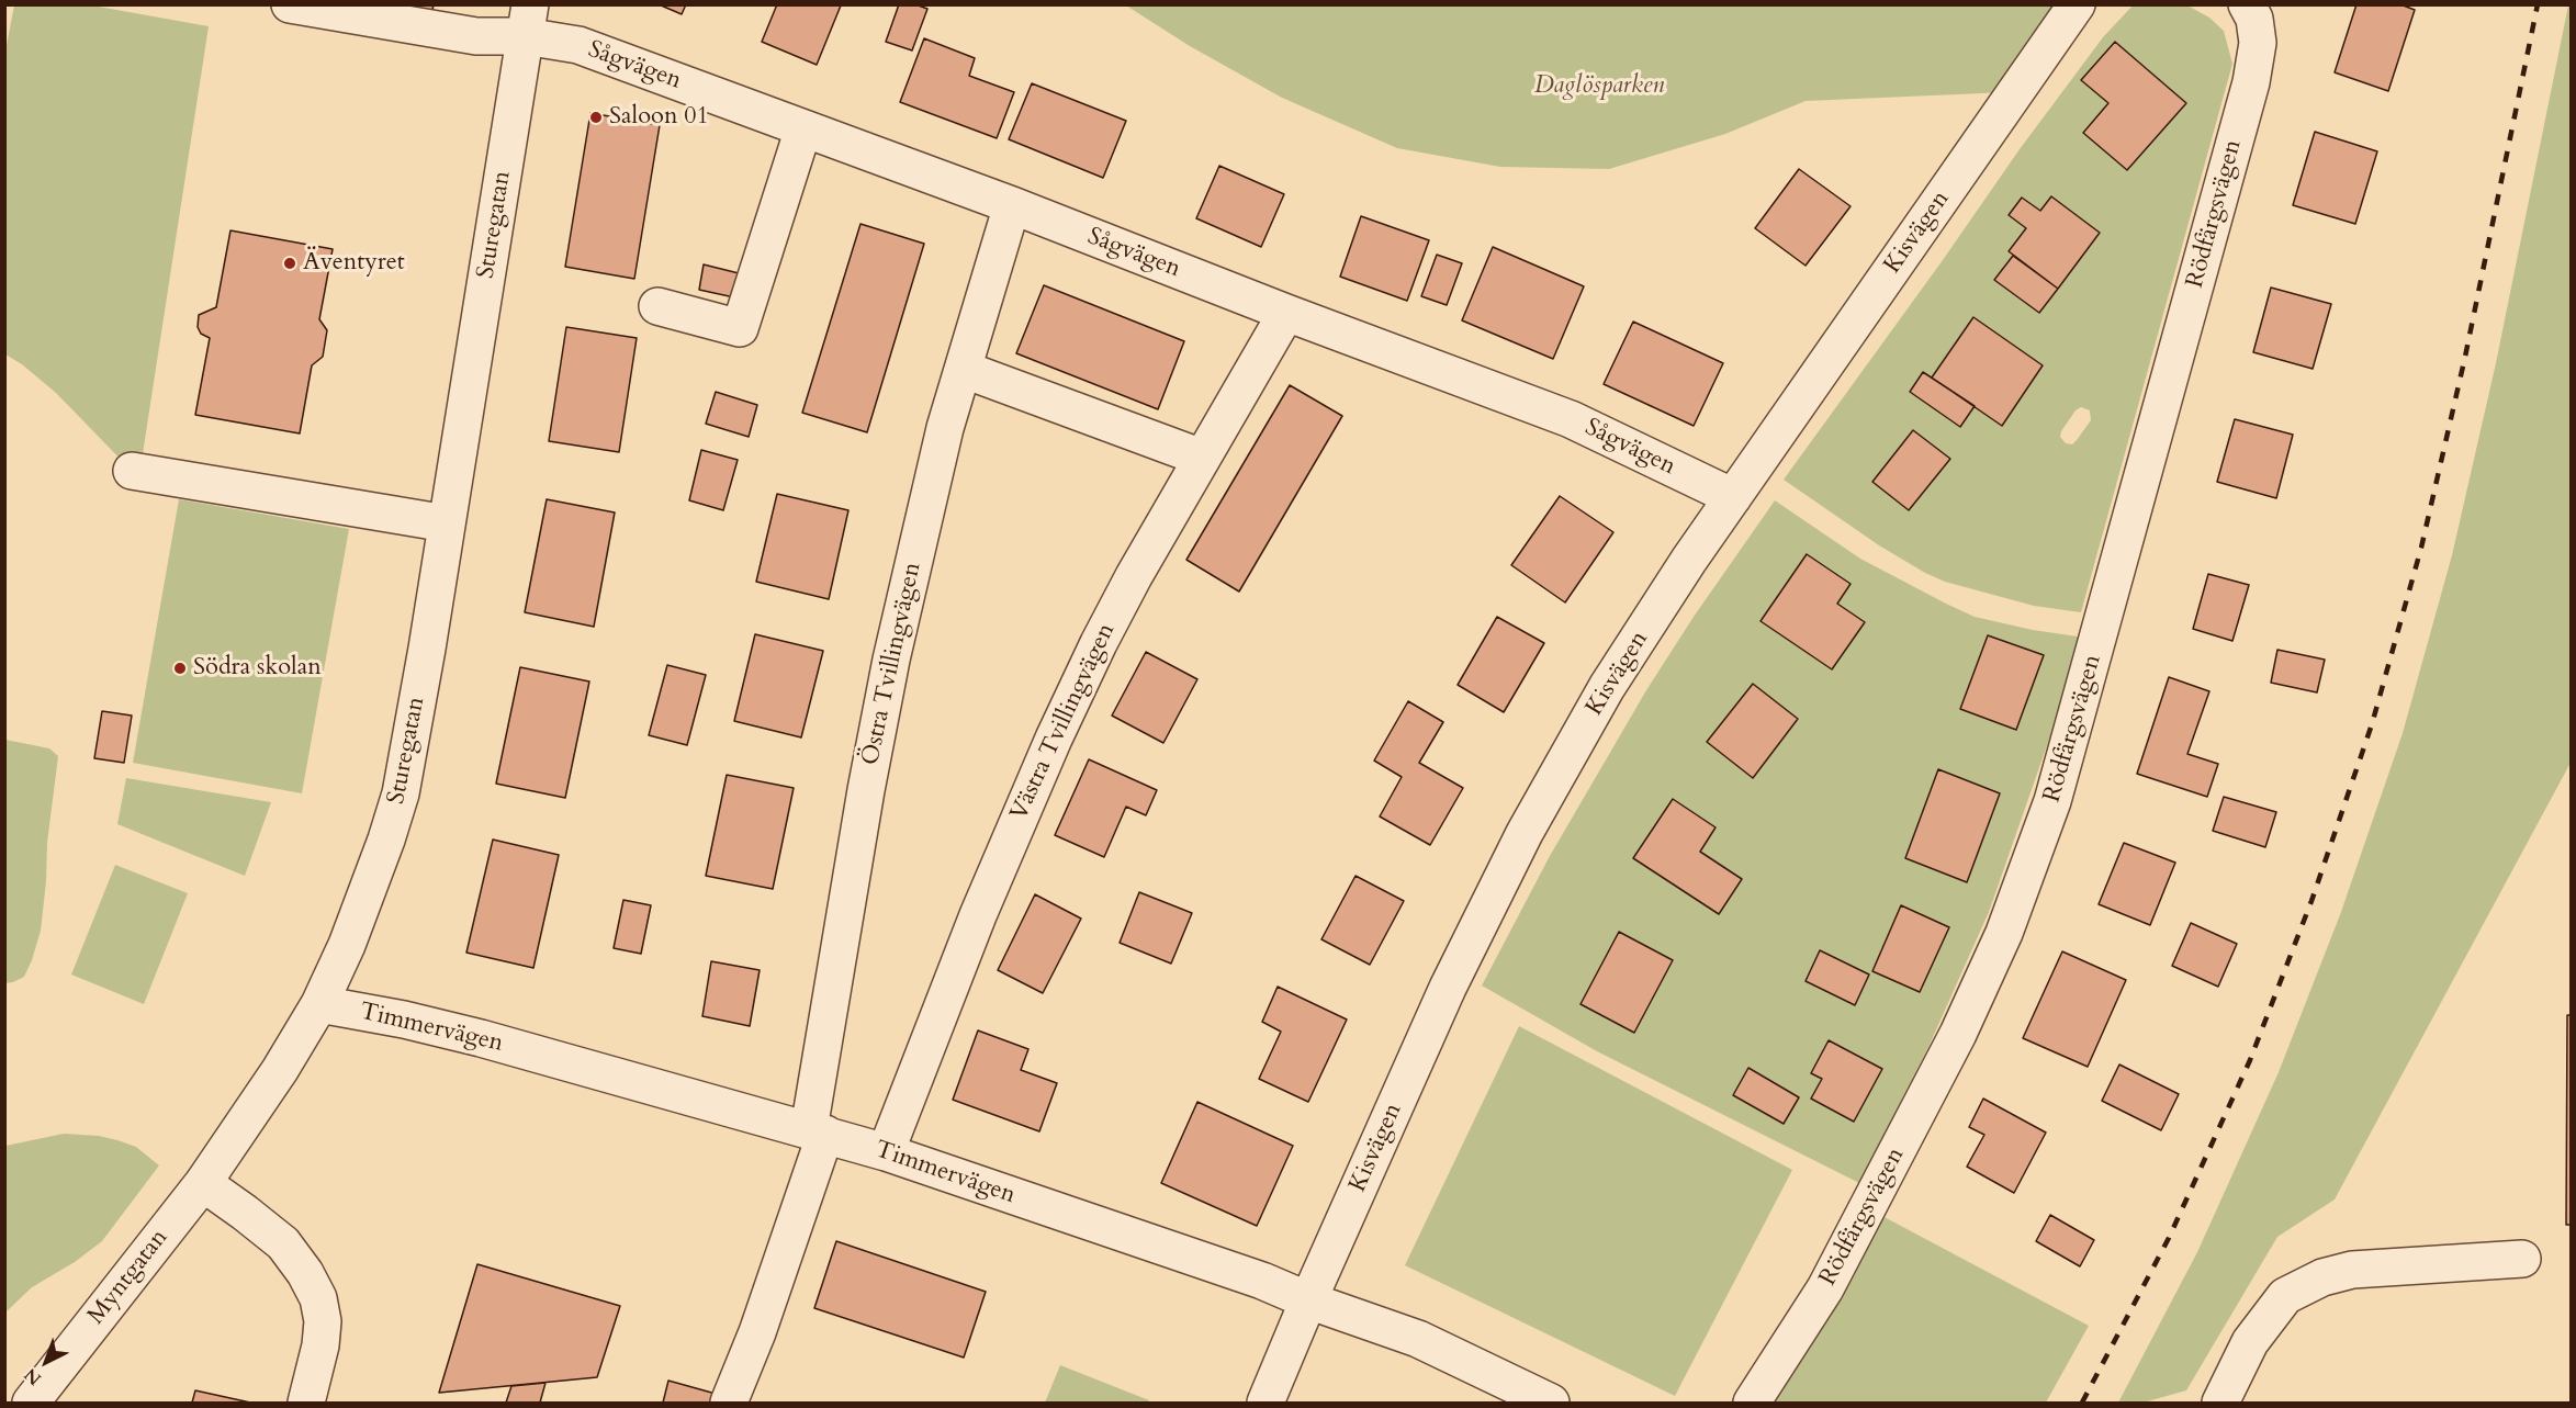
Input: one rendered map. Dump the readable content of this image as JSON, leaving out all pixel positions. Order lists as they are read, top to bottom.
{
  "streets": {
    "street": [
      "Sågvägen",
      "Rödfärgsvägen",
      "Sturegatan",
      "Kisvägen",
      "Östra Tvillingvägen",
      "Västra Tvillingvägen",
      "Timmervägen",
      "Myntgatan"
    ]
  },
  "crossings": [
    ["Sågvägen", "Sturegatan"],
    ["Sågvägen", "Kisvägen"],
    ["Sågvägen", "Östra Tvillingvägen"],
    ["Sågvägen", "Västra Tvillingvägen"],
    ["Sturegatan", "Timmervägen"],
    ["Sturegatan", "Myntgatan"],
    ["Kisvägen", "Timmervägen"],
    ["Östra Tvillingvägen", "Timmervägen"],
    ["Västra Tvillingvägen", "Timmervägen"]
  ],
  "parks": ["Daglösparken"],
  "places": ["Saloon 01", "Äventyret", "Södra skolan"],
  "north": "bottom left"
}
